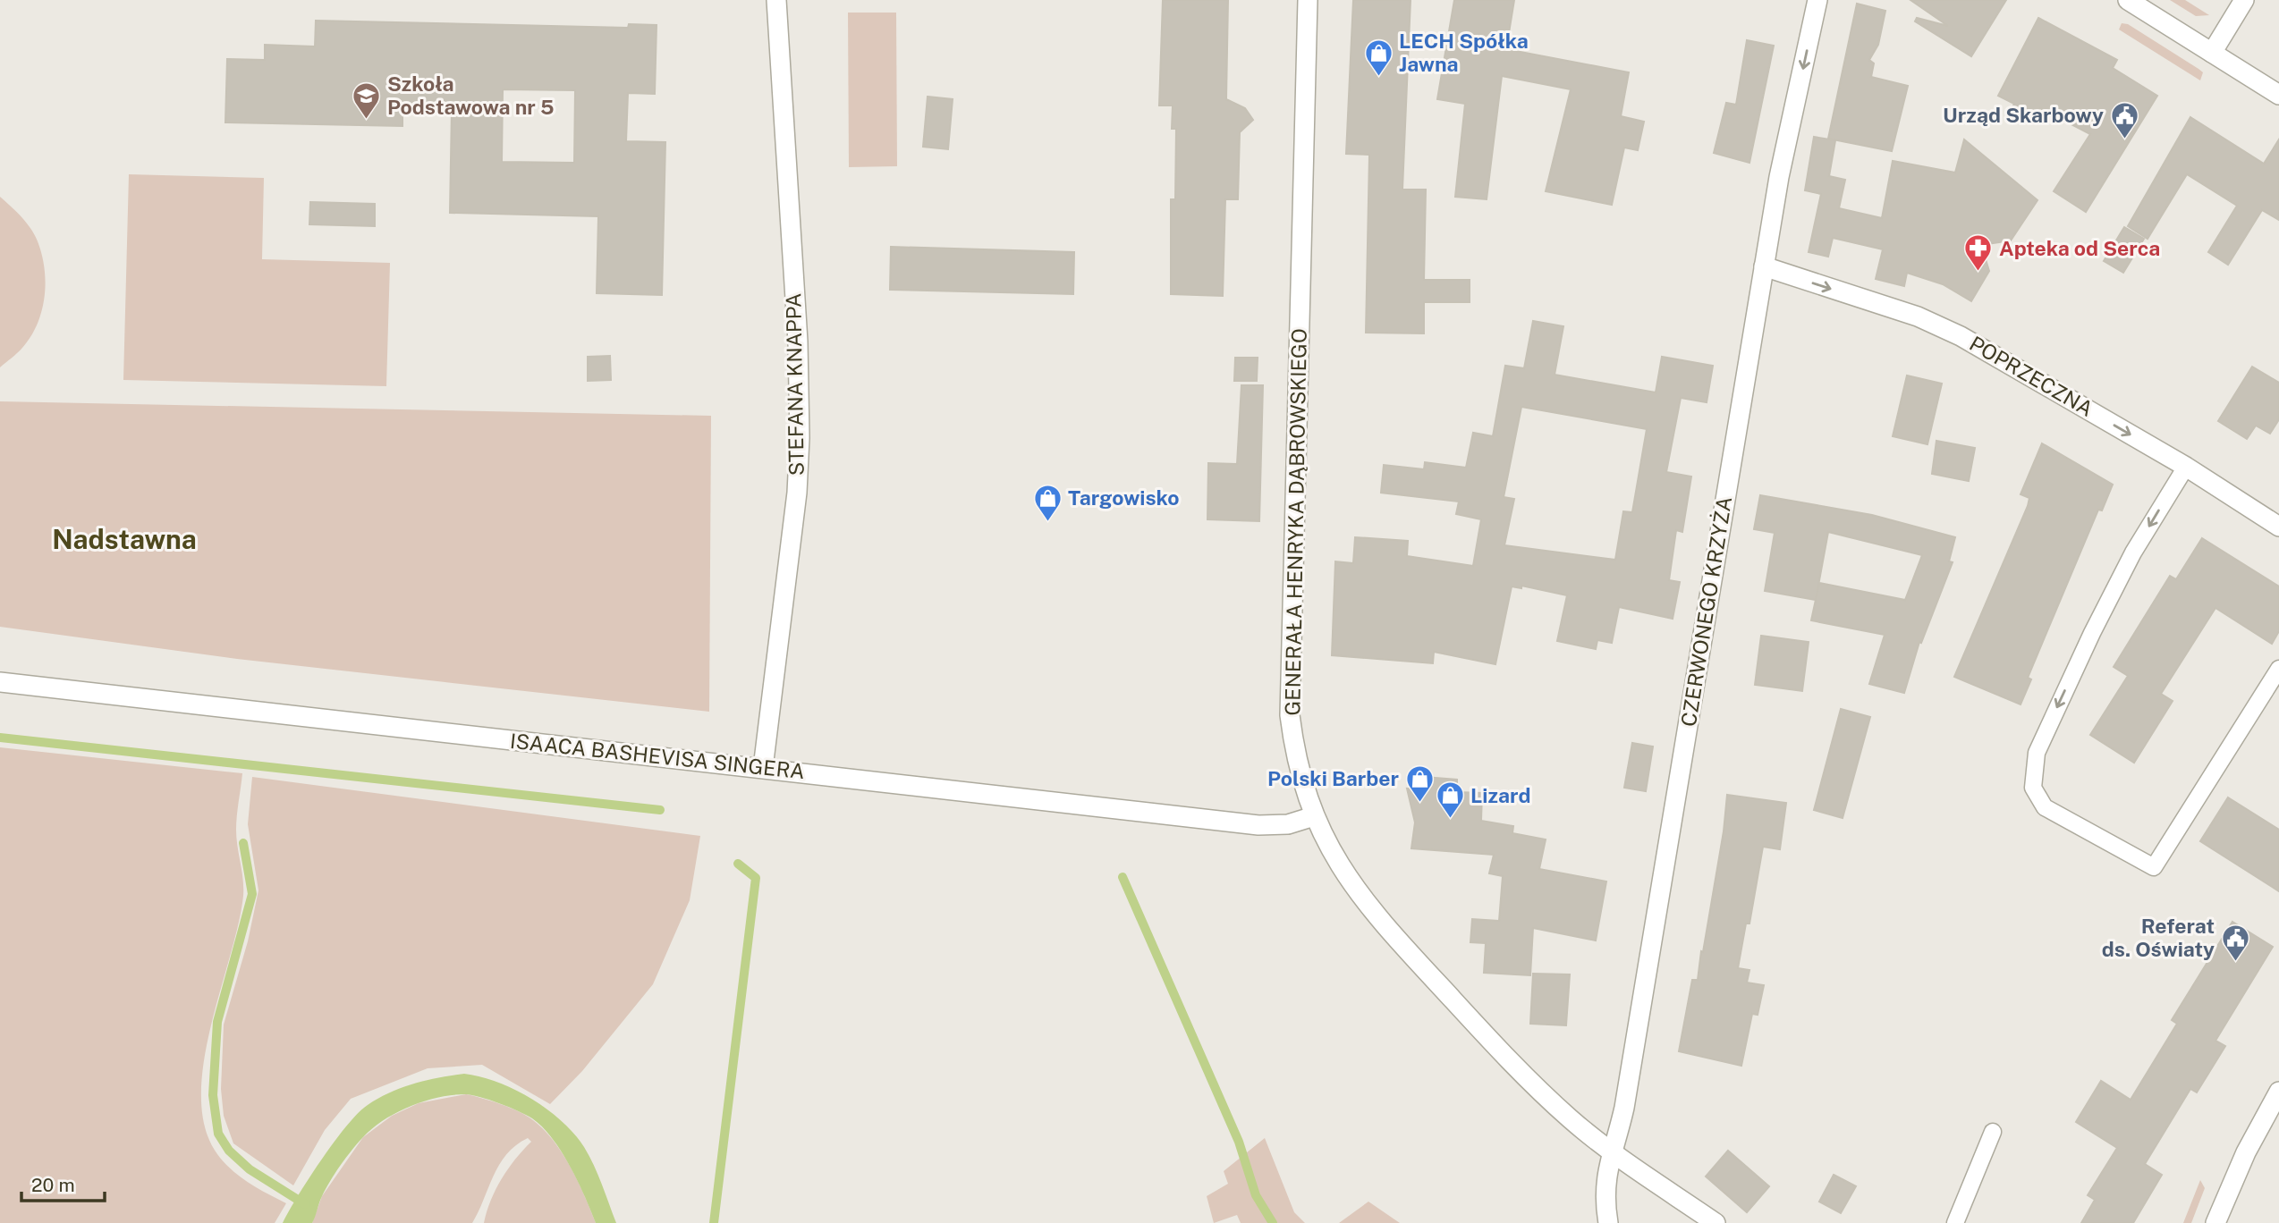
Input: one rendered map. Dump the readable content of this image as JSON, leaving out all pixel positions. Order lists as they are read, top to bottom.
{
  "streets": {
    "street": [
      "POPRZECZNA",
      "STEFANA KNAPPA",
      "GENERAŁA HENRYKA DĄBROWSKIEGO",
      "CZERWONEGO KRZYŻA",
      "ISAACA BASHEVISA SINGERA"
    ]
  },
  "crossings": [
    ["POPRZECZNA", "CZERWONEGO KRZYŻA"],
    ["STEFANA KNAPPA", "ISAACA BASHEVISA SINGERA"],
    ["GENERAŁA HENRYKA DĄBROWSKIEGO", "CZERWONEGO KRZYŻA"],
    ["GENERAŁA HENRYKA DĄBROWSKIEGO", "ISAACA BASHEVISA SINGERA"]
  ],
  "one_way": ["POPRZECZNA"],
  "districts": ["Nadstawna"],
  "places": {
    "shop": [
      "LECH Spółka Jawna",
      "Targowisko",
      "Polski Barber",
      "Lizard"
    ],
    "school or university": ["Szkoła Podstawowa nr 5"],
    "public building": ["Urząd Skarbowy", "Referat ds. Oświaty"],
    "pharmacy": ["Apteka od Serca"]
  },
  "scale_bar": "20 m"
}
